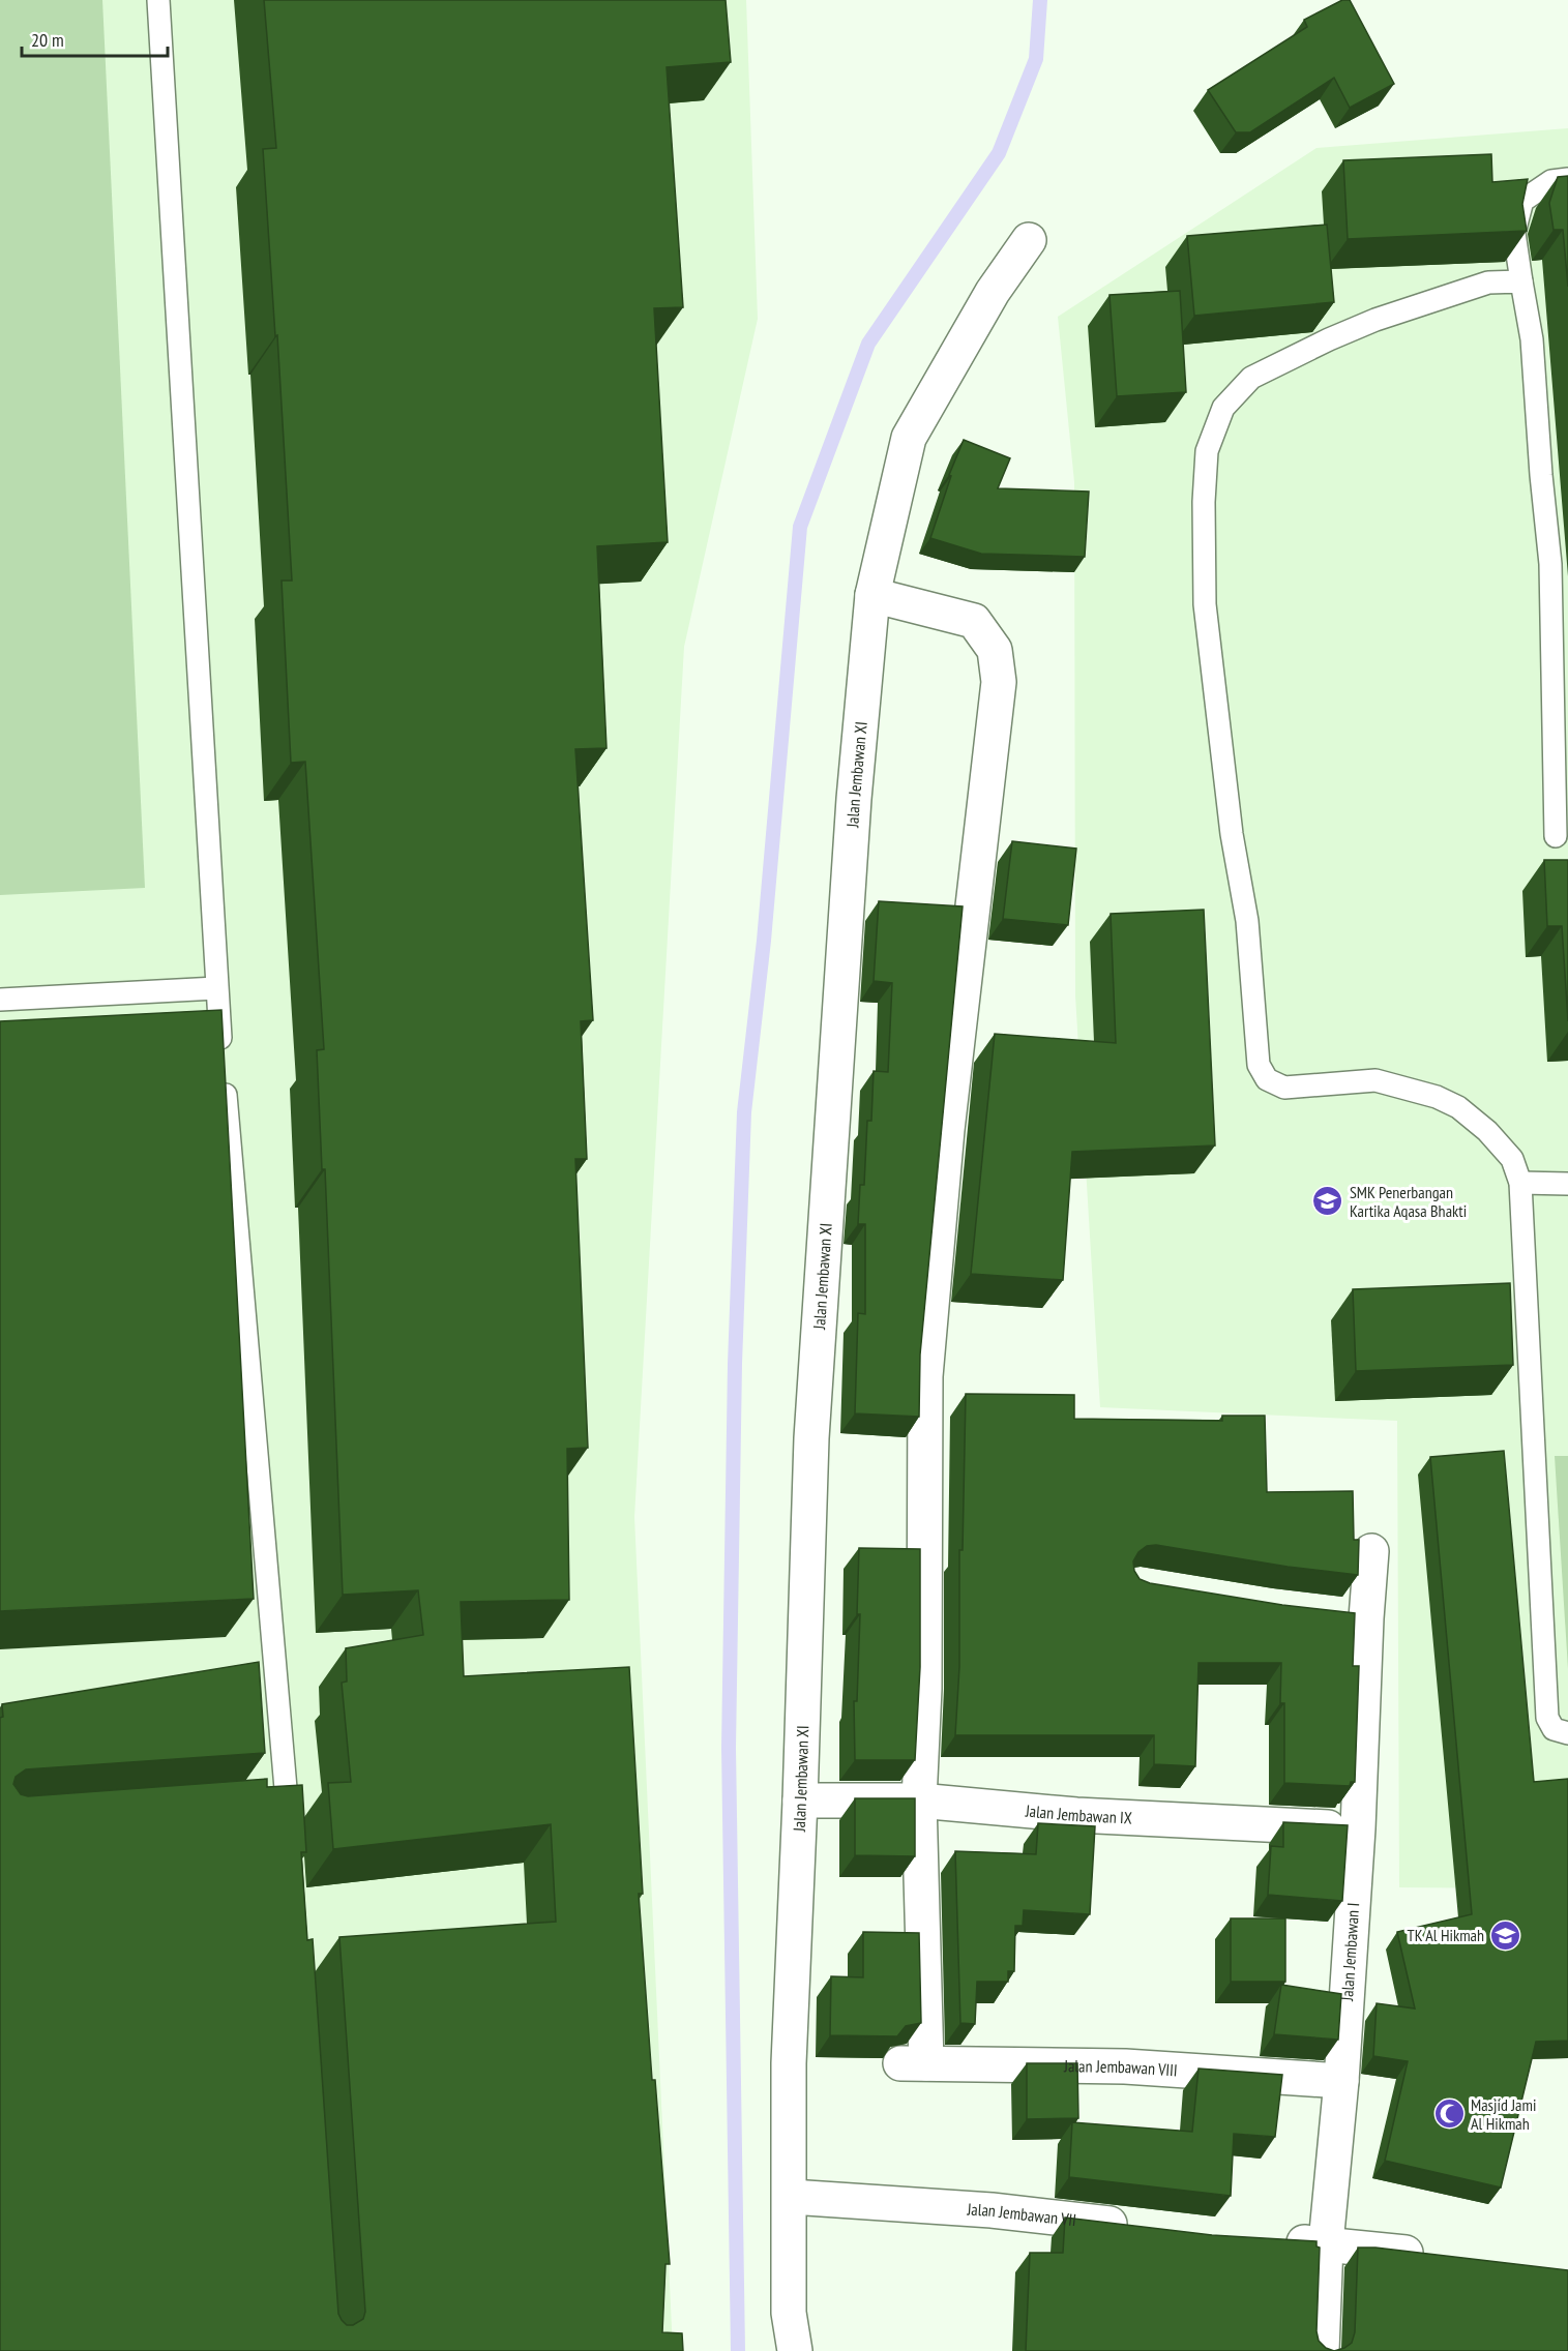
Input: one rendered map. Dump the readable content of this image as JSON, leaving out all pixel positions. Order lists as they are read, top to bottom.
{
  "streets": {
    "street": [
      "Jalan Jembawan XI",
      "Jalan Jembawan IX",
      "Jalan Jembawan I",
      "Jalan Jembawan VIII",
      "Jalan Jembawan VII"
    ]
  },
  "crossings": [
    ["Jalan Jembawan XI", "Jalan Jembawan IX"],
    ["Jalan Jembawan XI", "Jalan Jembawan VII"],
    ["Jalan Jembawan IX", "Jalan Jembawan I"],
    ["Jalan Jembawan IX", "Jalan Jembawan VIII"],
    ["Jalan Jembawan I", "Jalan Jembawan VIII"]
  ],
  "places": {
    "school or university": ["SMK Penerbangan Kartika Aqasa Bhakti", "TK Al Hikmah"],
    "mosque": ["Masjid Jami Al Hikmah"]
  },
  "scale_bar": "20 m"
}
